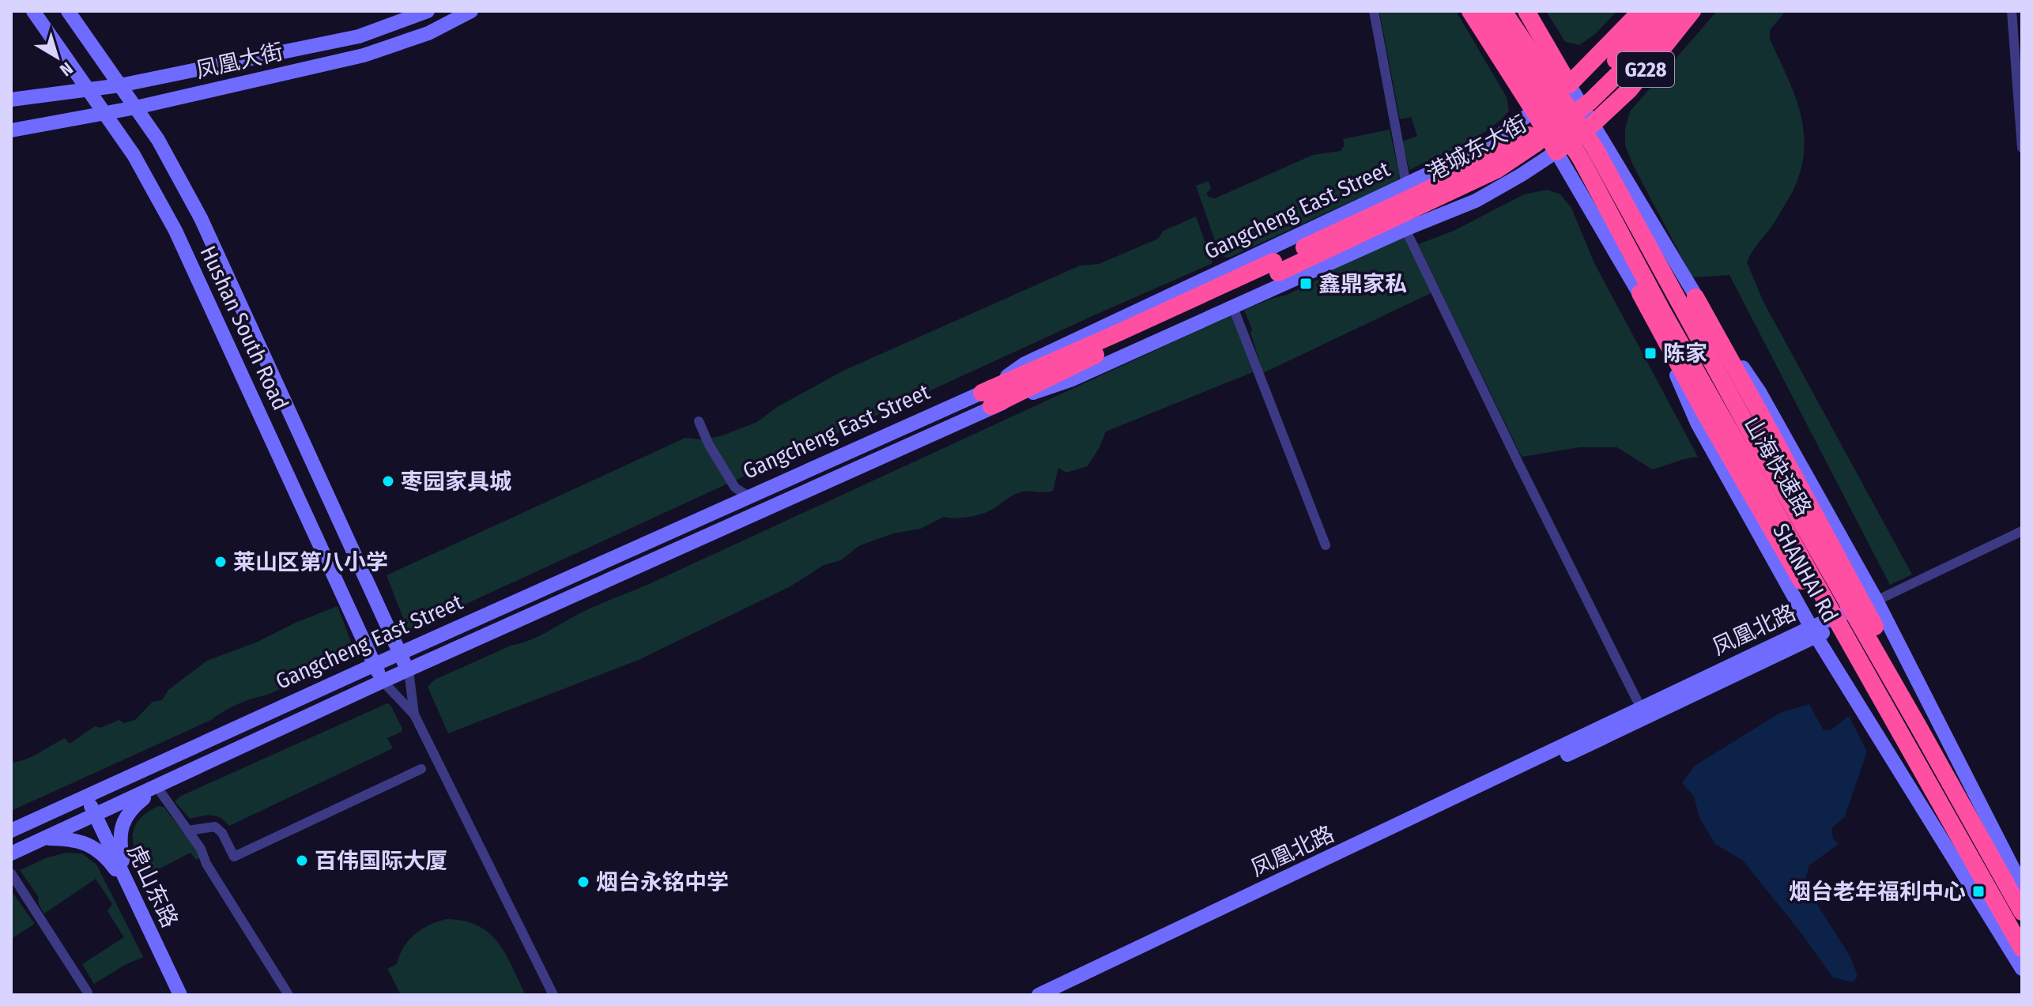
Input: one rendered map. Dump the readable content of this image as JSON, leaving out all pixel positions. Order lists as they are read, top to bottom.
{
  "streets": {
    "highway": [
      "G228",
      "港城东大街",
      "Gangcheng East Street",
      "山海快速路"
    ],
    "main road": [
      "凤凰大街",
      "Hushan South Road",
      "SHANHAI Rd",
      "凤凰北路",
      "虎山东路"
    ]
  },
  "crossings": [
    ["凤凰大街", "Hushan South Road"],
    ["G228", "港城东大街"],
    ["港城东大街", "Gangcheng East Street"],
    ["港城东大街", "SHANHAI Rd"],
    ["Gangcheng East Street", "Hushan South Road"],
    ["Gangcheng East Street", "SHANHAI Rd"],
    ["Gangcheng East Street", "虎山东路"],
    ["SHANHAI Rd", "凤凰北路"]
  ],
  "places": {
    "transit": ["鑫鼎家私", "陈家", "烟台老年福利中心"],
    "other": [
      "枣园家具城",
      "莱山区第八小学",
      "百伟国际大厦",
      "烟台永铭中学"
    ]
  },
  "north": "bottom right"
}
